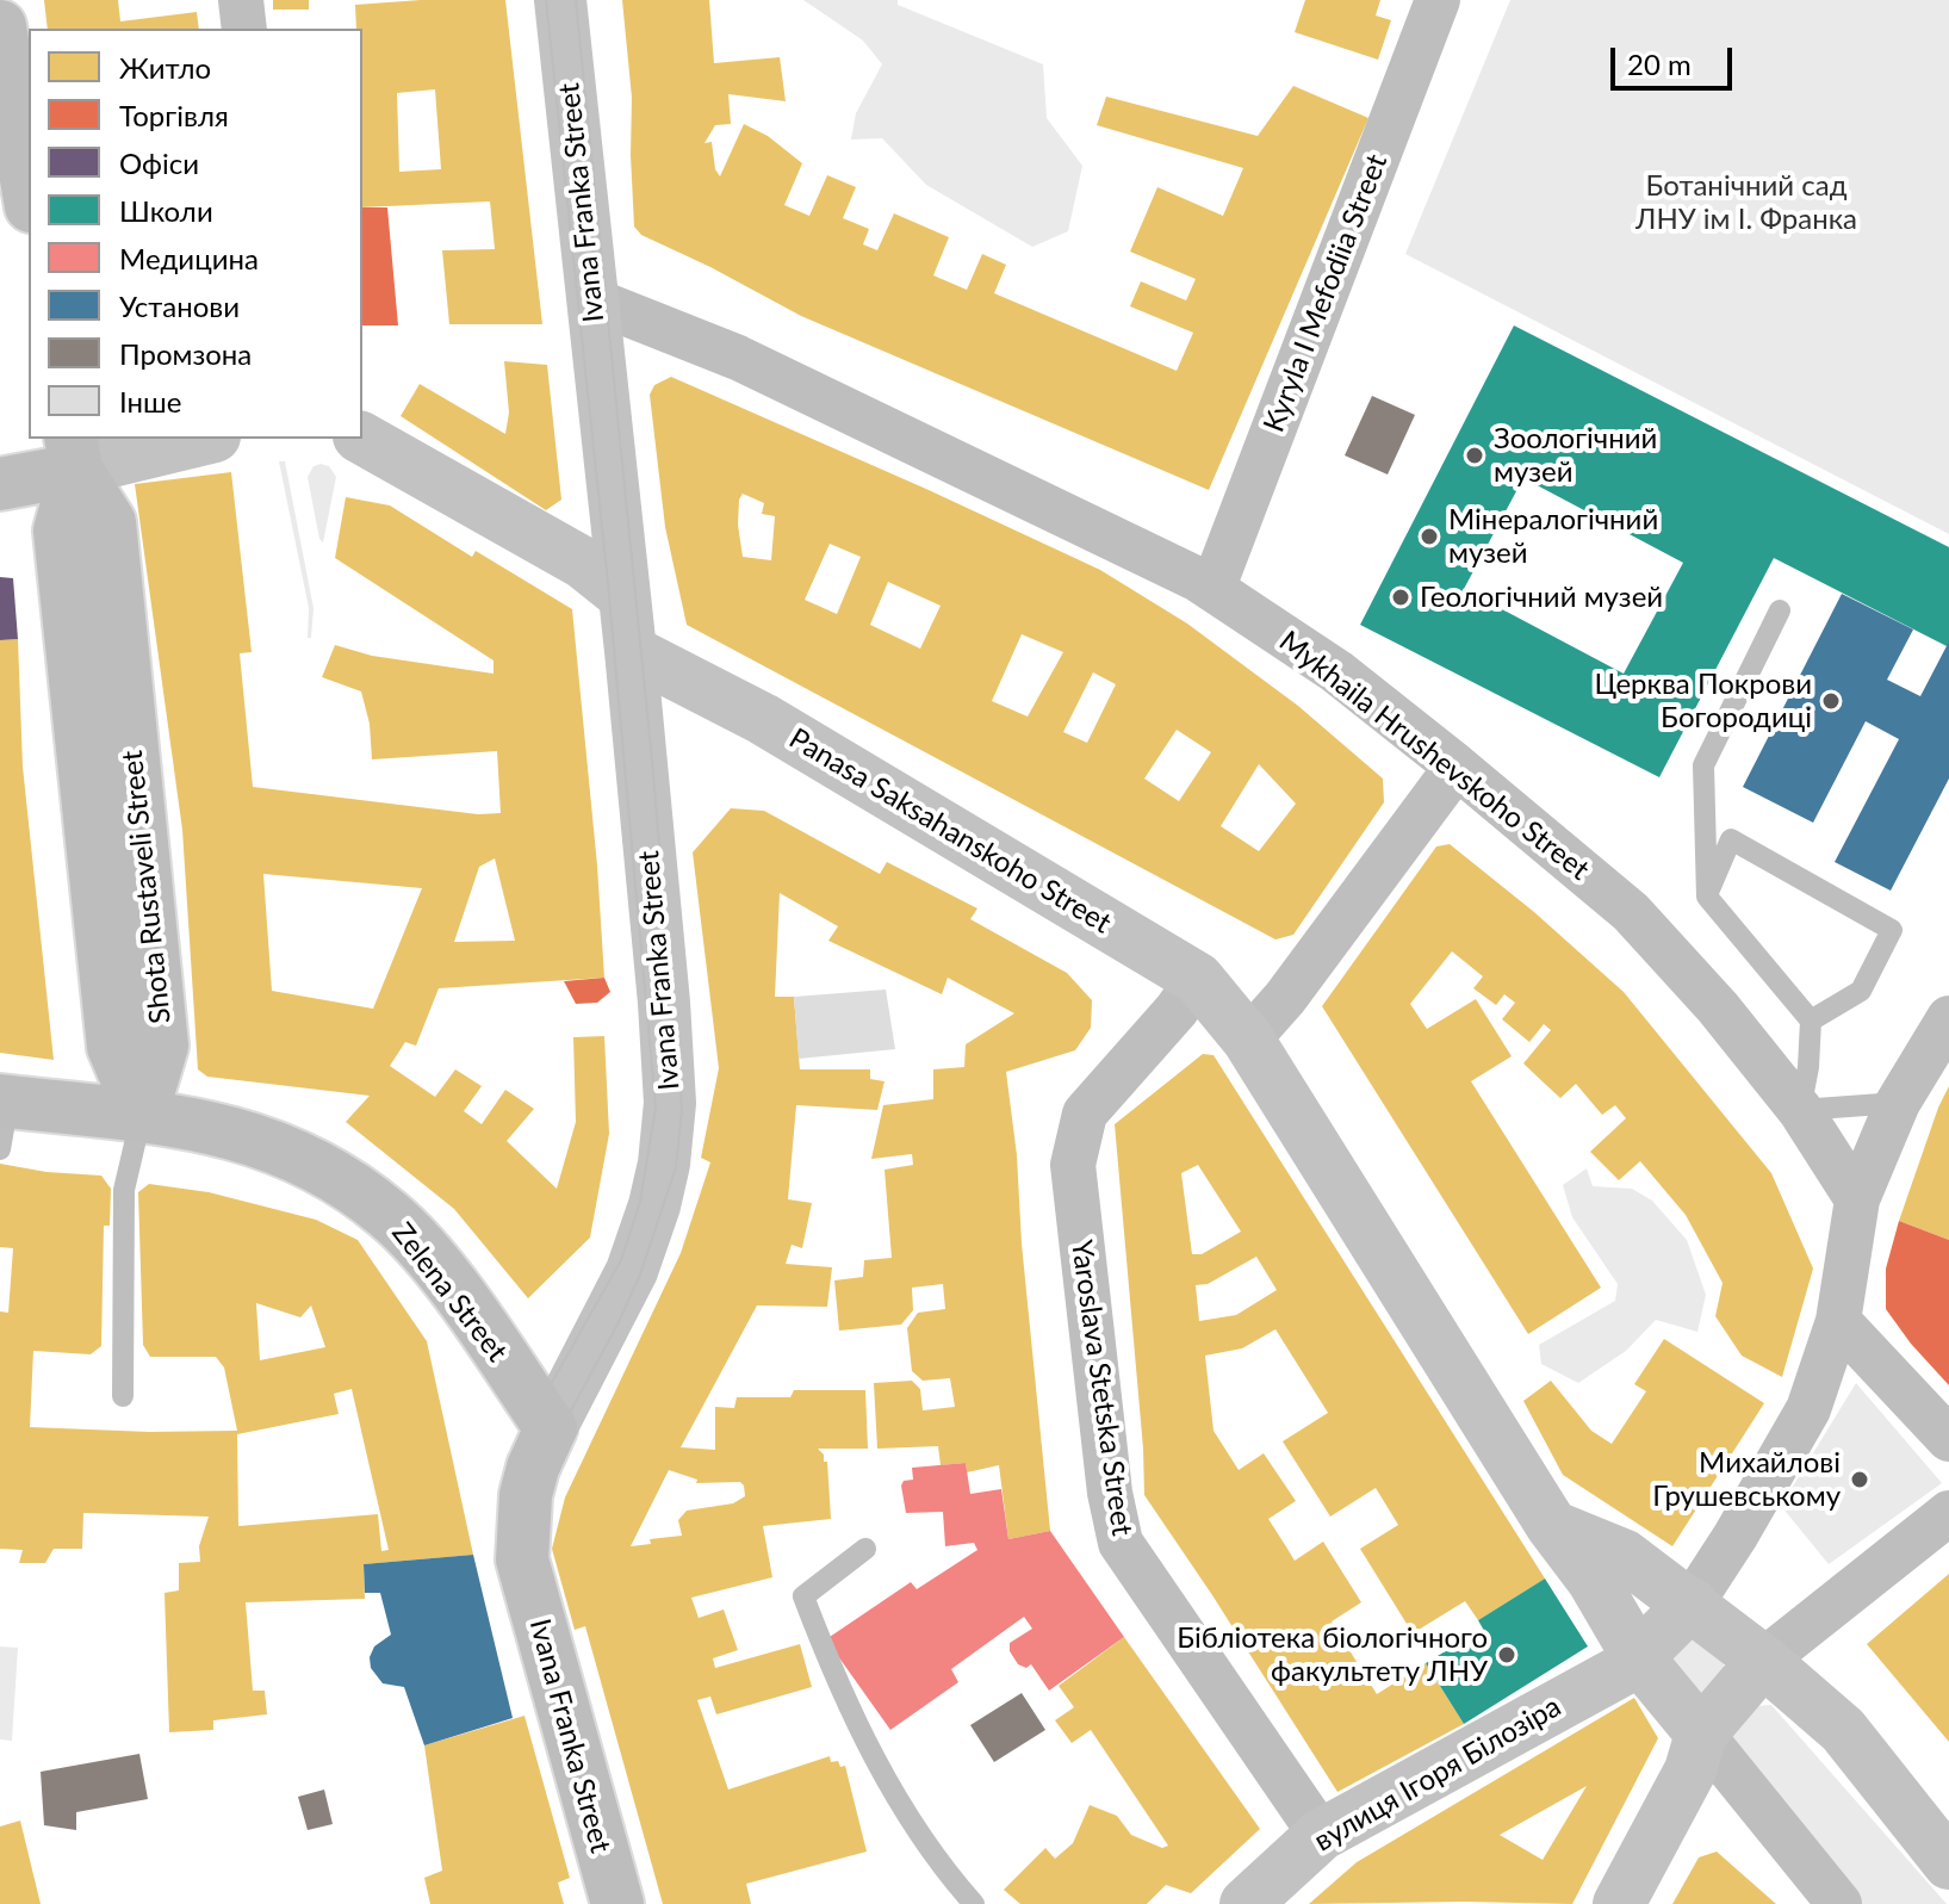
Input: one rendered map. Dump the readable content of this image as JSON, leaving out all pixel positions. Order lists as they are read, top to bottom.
{
  "streets": {
    "main road": ["Ivana Franka Street", "Shota Rustaveli Street", "Zelena Street"],
    "street": [
      "Kyryla I Mefodiia Street",
      "Mykhaila Hrushevskoho Street",
      "Panasa Saksahanskoho Street",
      "Yaroslava Stetska Street",
      "вулиця Ігоря Білозіра"
    ]
  },
  "crossings": [
    ["Ivana Franka Street", "Mykhaila Hrushevskoho Street"],
    ["Ivana Franka Street", "Panasa Saksahanskoho Street"],
    ["Ivana Franka Street", "Zelena Street"],
    ["Kyryla I Mefodiia Street", "Mykhaila Hrushevskoho Street"],
    ["Panasa Saksahanskoho Street", "Yaroslava Stetska Street"],
    ["Panasa Saksahanskoho Street", "вулиця Ігоря Білозіра"],
    ["Shota Rustaveli Street", "Zelena Street"],
    ["Yaroslava Stetska Street", "вулиця Ігоря Білозіра"]
  ],
  "parks": ["Ботанічний сад ЛНУ ім І. Франка"],
  "places": [
    "Зоологічний музей",
    "Мінералогічний музей",
    "Геологічний музей",
    "Церква Покрови Богородиці",
    "Михайлові Грушевському",
    "Бібліотека біологічного факультету ЛНУ"
  ],
  "legend": [
    "Житло",
    "Торгівля",
    "Офіси",
    "Школи",
    "Медицина",
    "Установи",
    "Промзона",
    "Інше"
  ],
  "scale_bar": "20 m"
}
